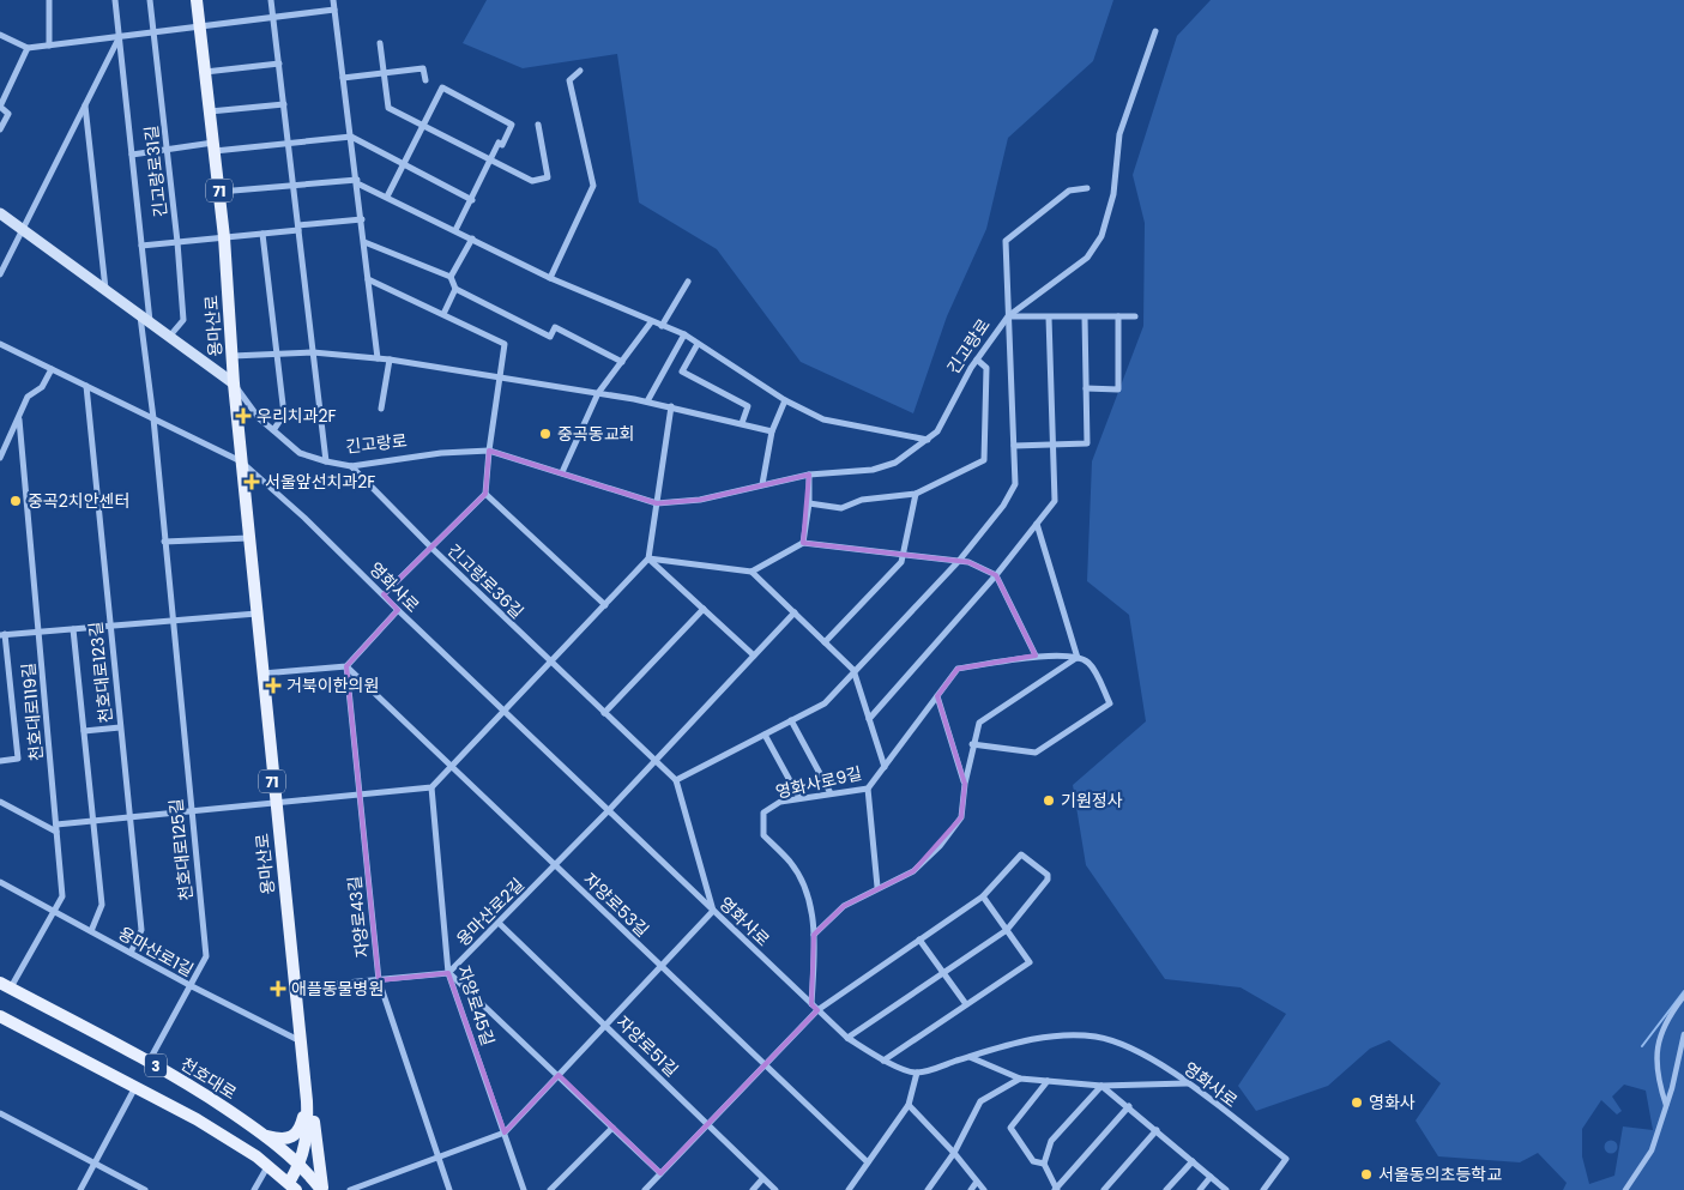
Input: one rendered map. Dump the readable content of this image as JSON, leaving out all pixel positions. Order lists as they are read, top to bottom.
{
  "streets": {
    "main road": [
      "71",
      "용마산로",
      "긴고랑로",
      "3",
      "천호대로"
    ],
    "street": [
      "긴고랑로31길",
      "긴고랑로36길",
      "영화사로",
      "천호대로123길",
      "천호대로119길",
      "영화사로9길",
      "천호대로125길",
      "자양로53길",
      "용마산로2길",
      "자양로43길",
      "용마산로1길",
      "자양로45길",
      "자양로51길"
    ]
  },
  "crossings": [
    ["긴고랑로31길", "긴고랑로"],
    ["용마산로", "긴고랑로"],
    ["용마산로", "영화사로"],
    ["용마산로", "용마산로1길"],
    ["용마산로", "3"],
    ["용마산로", "천호대로"],
    ["긴고랑로", "긴고랑로36길"],
    ["긴고랑로", "천호대로125길"],
    ["긴고랑로36길", "용마산로2길"],
    ["영화사로", "천호대로123길"],
    ["영화사로", "영화사로9길"],
    ["영화사로", "천호대로125길"],
    ["영화사로", "용마산로2길"],
    ["천호대로123길", "용마산로1길"],
    ["천호대로119길", "용마산로1길"],
    ["천호대로119길", "천호대로"],
    ["천호대로125길", "용마산로1길"],
    ["천호대로125길", "천호대로"],
    ["자양로53길", "용마산로2길"],
    ["자양로53길", "자양로43길"],
    ["용마산로2길", "자양로45길"],
    ["용마산로2길", "자양로51길"]
  ],
  "places": {
    "health": [
      "우리치과2F",
      "서울앞선치과2F",
      "거북이한의원",
      "애플동물병원"
    ],
    "other": [
      "중곡동교회",
      "중곡2치안센터",
      "기원정사",
      "영화사",
      "서울동의초등학교"
    ]
  }
}
